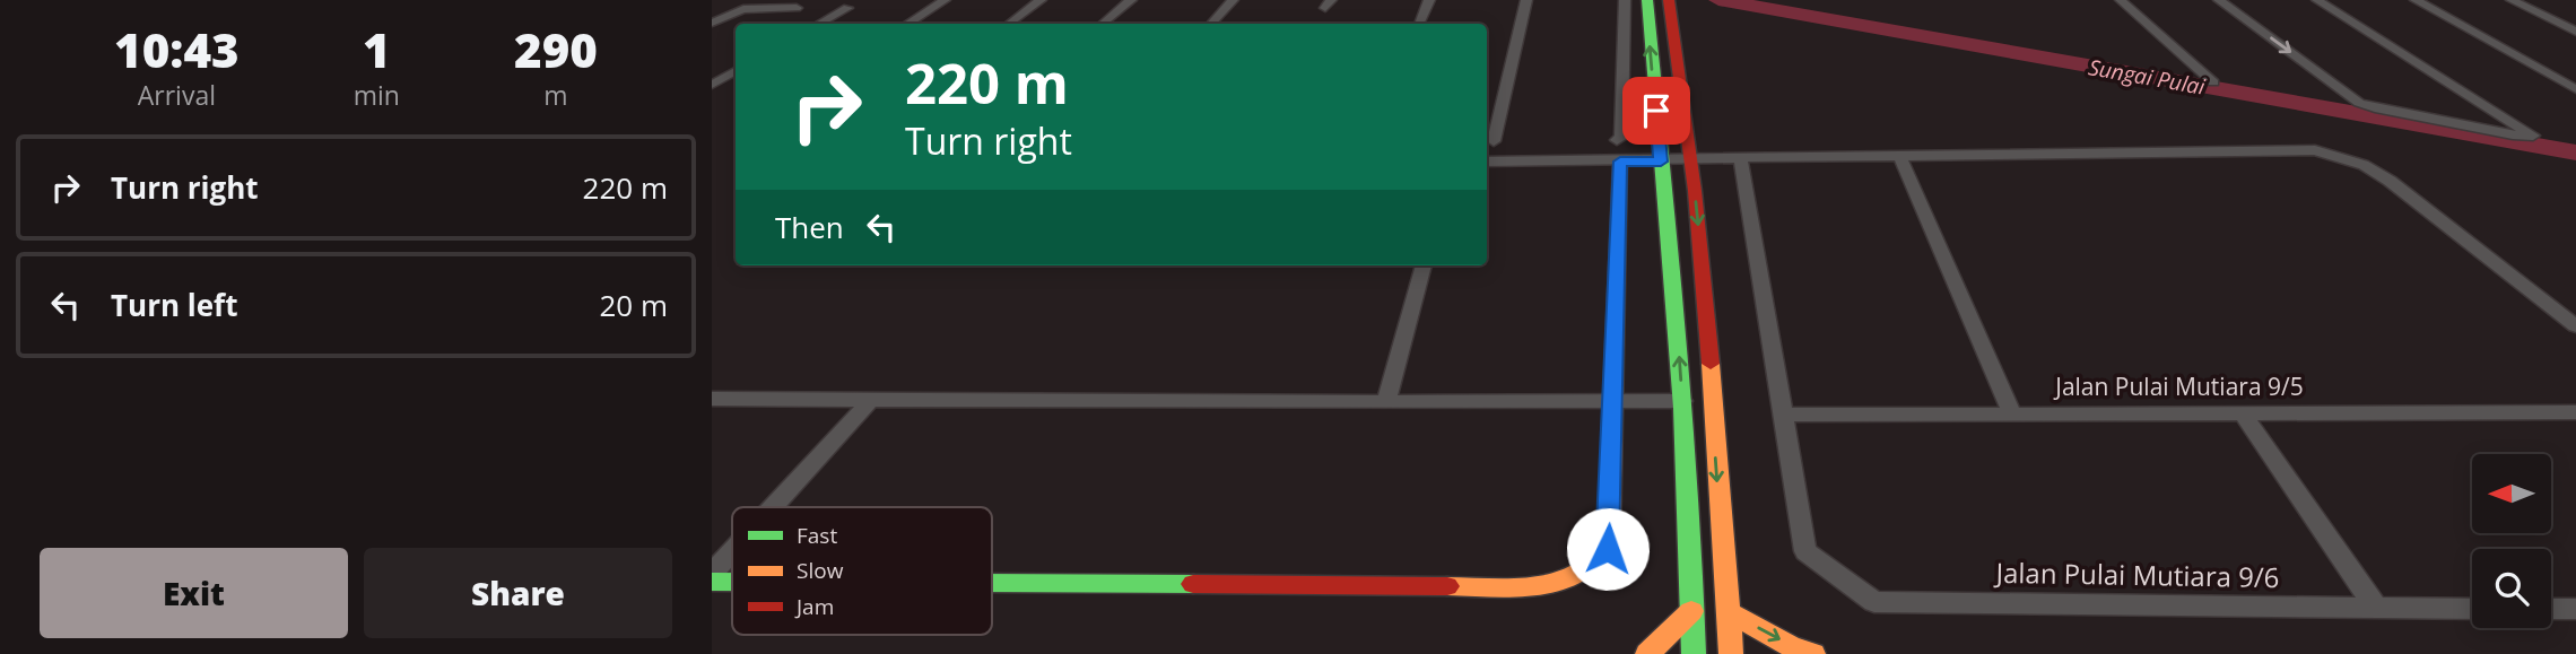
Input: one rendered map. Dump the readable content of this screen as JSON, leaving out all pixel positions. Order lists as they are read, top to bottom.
{
  "streets": {
    "street": ["Jalan Pulai Mutiara 9/5", "Jalan Pulai Mutiara 9/6"]
  },
  "crossings": [
    ["Jalan Pulai Mutiara 9/5", "Jalan Pulai Mutiara 9/6"]
  ],
  "water": ["Sungai Pulai"],
  "legend": ["Fast", "Slow", "Jam"],
  "north": "left",
  "page": {
    "eta": [
      "10:43",
      "Arrival",
      "1",
      "min",
      "290",
      "m"
    ],
    "turn": ["220 m", "Turn right"],
    "list": [
      {
        "name": "Turn right",
        "value": "220 m"
      },
      {
        "name": "Turn left",
        "value": "20 m"
      }
    ],
    "then": "Then",
    "buttons": ["Exit", "Share"]
  }
}
